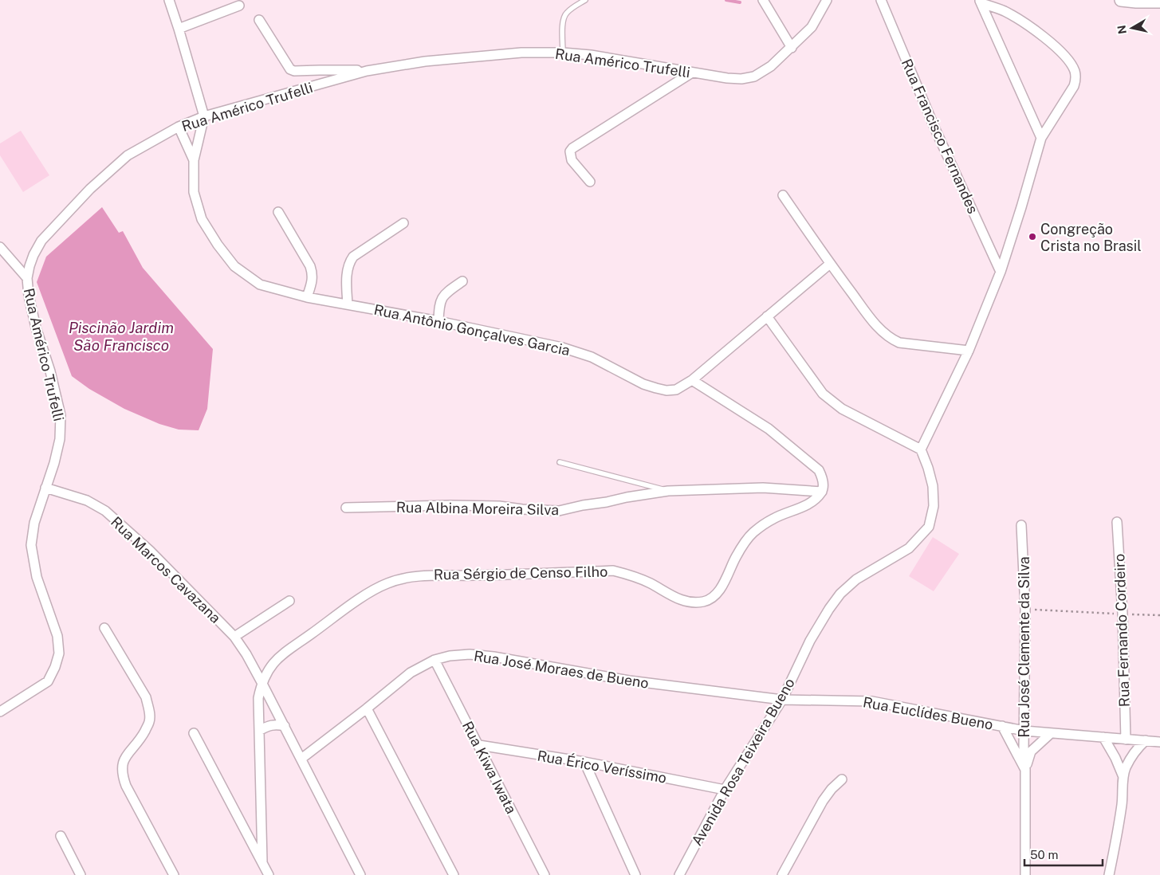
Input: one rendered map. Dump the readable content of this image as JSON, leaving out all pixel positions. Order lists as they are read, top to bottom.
{
  "streets": {
    "street": [
      "Rua Américo Trufelli",
      "Rua Francisco Fernandes",
      "Rua Antônio Gonçalves Garcia",
      "Rua Albina Moreira Silva",
      "Rua Marcos Cavazana",
      "Rua Sérgio de Censo Filho",
      "Rua Fernando Cordeiro",
      "Rua José Clemente da Silva",
      "Rua José Moraes de Bueno",
      "Rua Euclídes Bueno",
      "Avenida Rosa Teixeira Bueno",
      "Rua Érico Veríssimo",
      "Rua Kiwa Iwata"
    ]
  },
  "crossings": [
    ["Rua Américo Trufelli", "Rua Antônio Gonçalves Garcia"],
    ["Rua Américo Trufelli", "Rua Marcos Cavazana"],
    ["Rua Albina Moreira Silva", "Rua Sérgio de Censo Filho"],
    ["Rua Marcos Cavazana", "Rua Sérgio de Censo Filho"],
    ["Rua Marcos Cavazana", "Rua José Moraes de Bueno"],
    ["Rua Fernando Cordeiro", "Rua Euclídes Bueno"],
    ["Rua José Clemente da Silva", "Rua Euclídes Bueno"],
    ["Rua José Moraes de Bueno", "Rua Euclídes Bueno"],
    ["Rua José Moraes de Bueno", "Avenida Rosa Teixeira Bueno"],
    ["Rua José Moraes de Bueno", "Rua Kiwa Iwata"],
    ["Rua Euclídes Bueno", "Avenida Rosa Teixeira Bueno"],
    ["Avenida Rosa Teixeira Bueno", "Rua Érico Veríssimo"],
    ["Rua Érico Veríssimo", "Rua Kiwa Iwata"]
  ],
  "water": ["Piscinão Jardim São Francisco"],
  "places": ["Congreção Crista no Brasil"],
  "scale_bar": "50 m",
  "north": "left"
}
